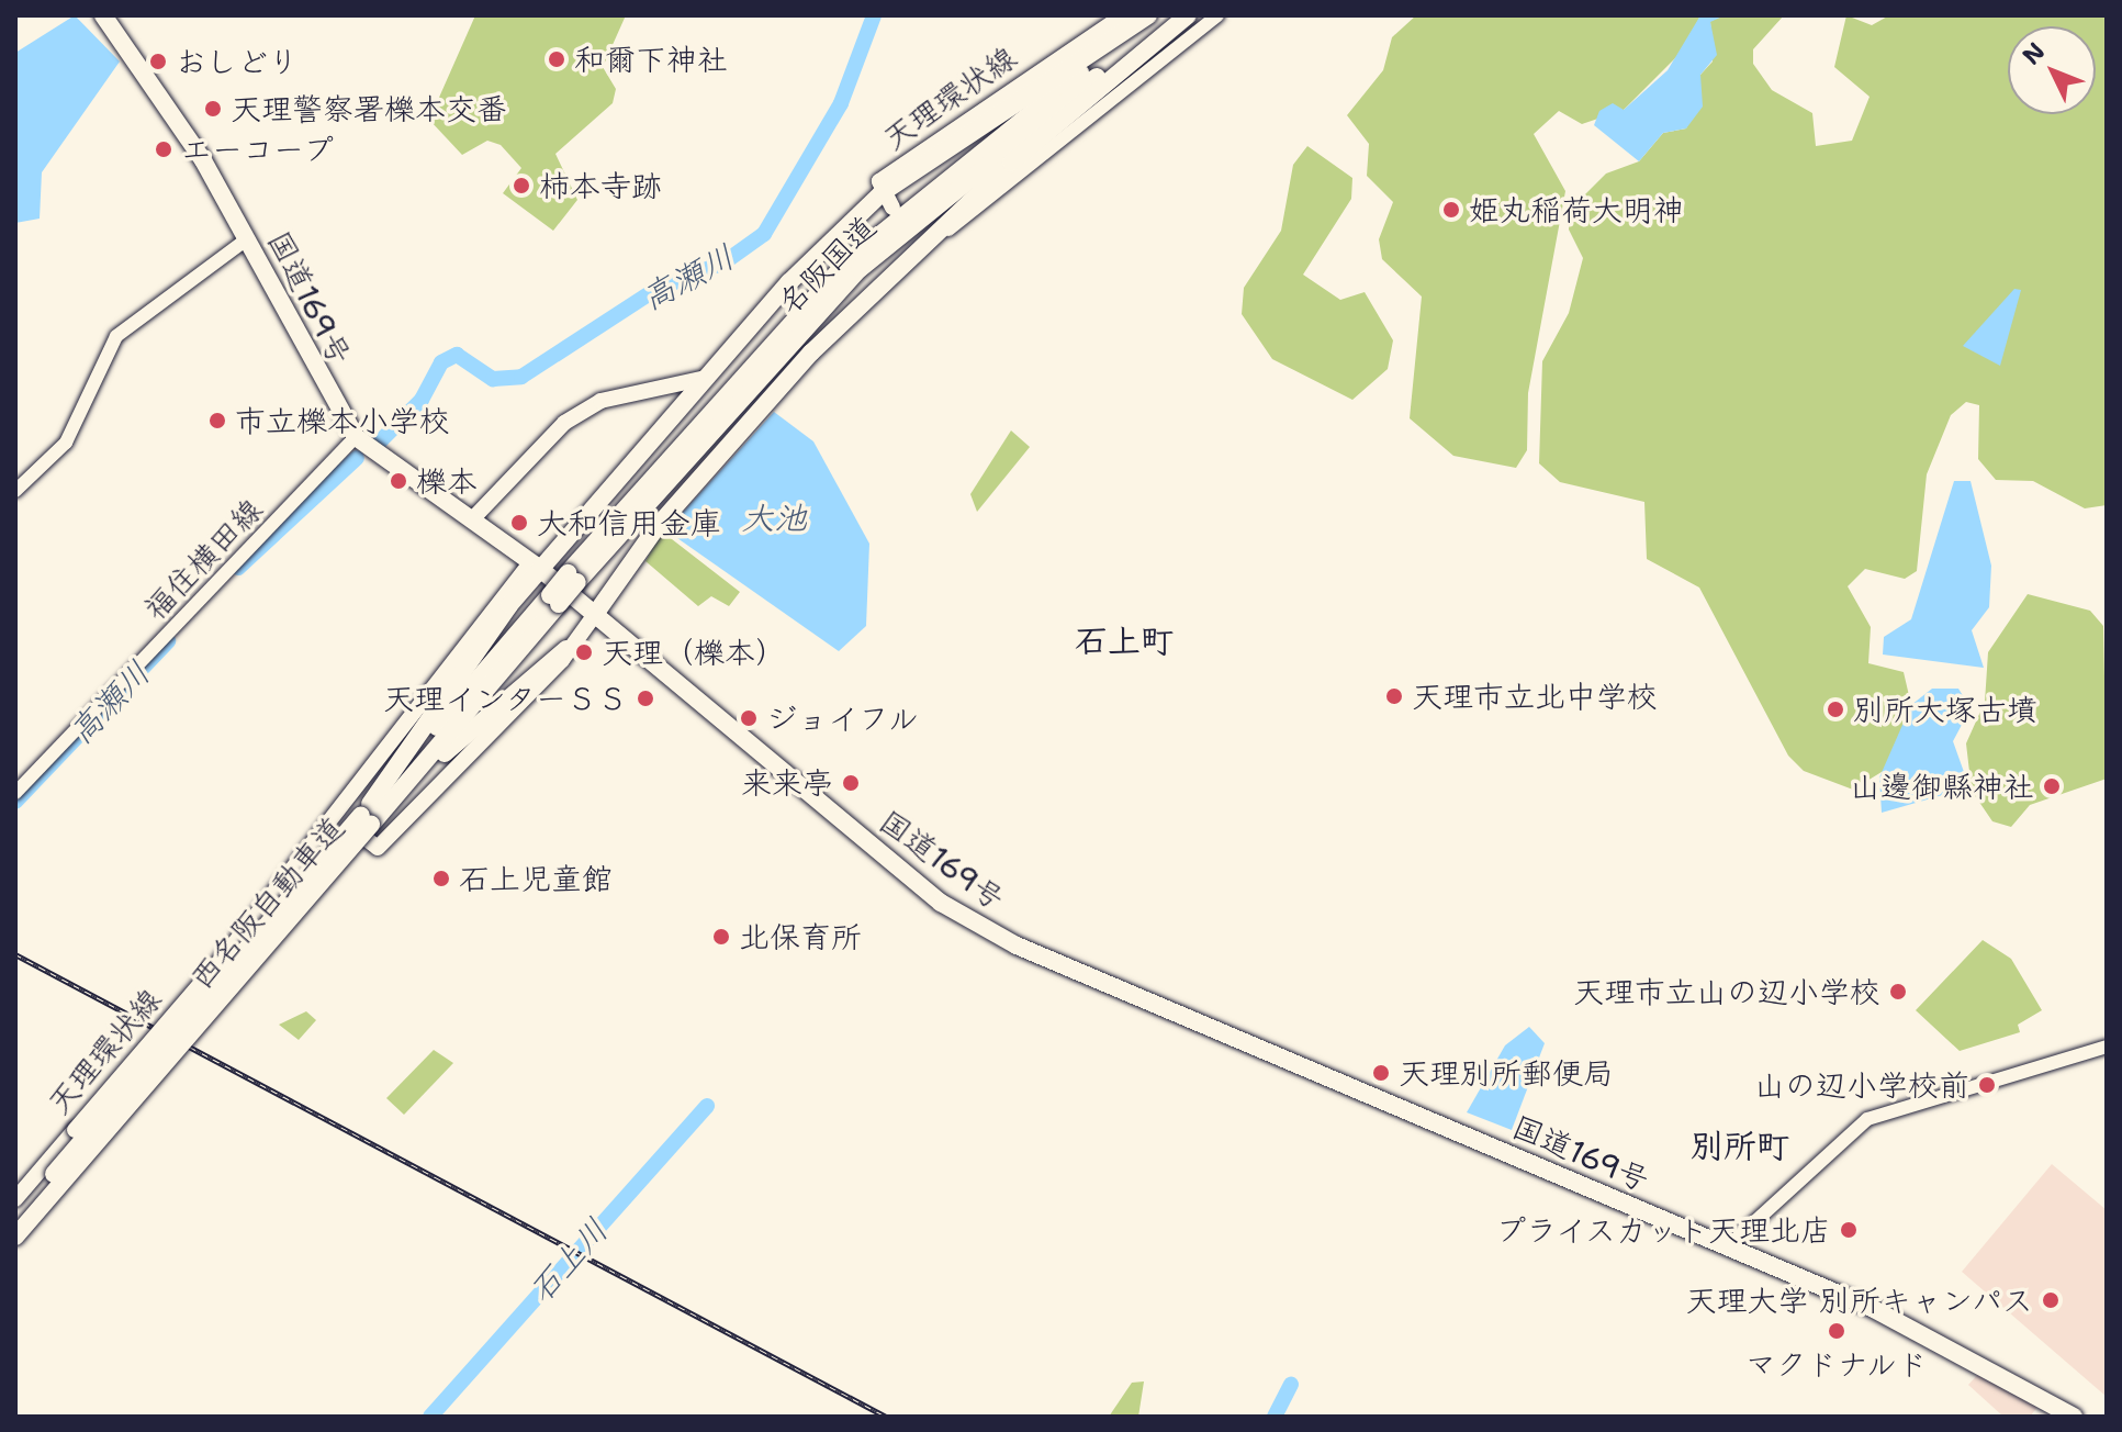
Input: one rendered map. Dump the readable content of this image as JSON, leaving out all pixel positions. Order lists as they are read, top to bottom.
{
  "streets": {
    "highway": ["名阪国道", "国道169号", "西名阪自動車道"],
    "main road": ["天理環状線", "福住横田線"]
  },
  "crossings": [
    ["天理環状線", "国道169号"],
    ["名阪国道", "西名阪自動車道"],
    ["国道169号", "福住横田線"]
  ],
  "districts": ["石上町", "別所町"],
  "water": ["高瀬川", "大池", "石上川"],
  "places": [
    "和爾下神社",
    "おしどり",
    "天理警察署櫟本交番",
    "エーコープ",
    "柿本寺跡",
    "姫丸稲荷大明神",
    "市立櫟本小学校",
    "櫟本",
    "大和信用金庫",
    "天理（櫟本）",
    "天理市立北中学校",
    "天理インターＳＳ",
    "別所大塚古墳",
    "ジョイフル",
    "来来亭",
    "山邊御縣神社",
    "石上児童館",
    "北保育所",
    "天理市立山の辺小学校",
    "天理別所郵便局",
    "山の辺小学校前",
    "プライスカット天理北店",
    "天理大学 別所キャンパス",
    "マクドナルド"
  ],
  "north": "top left"
}
